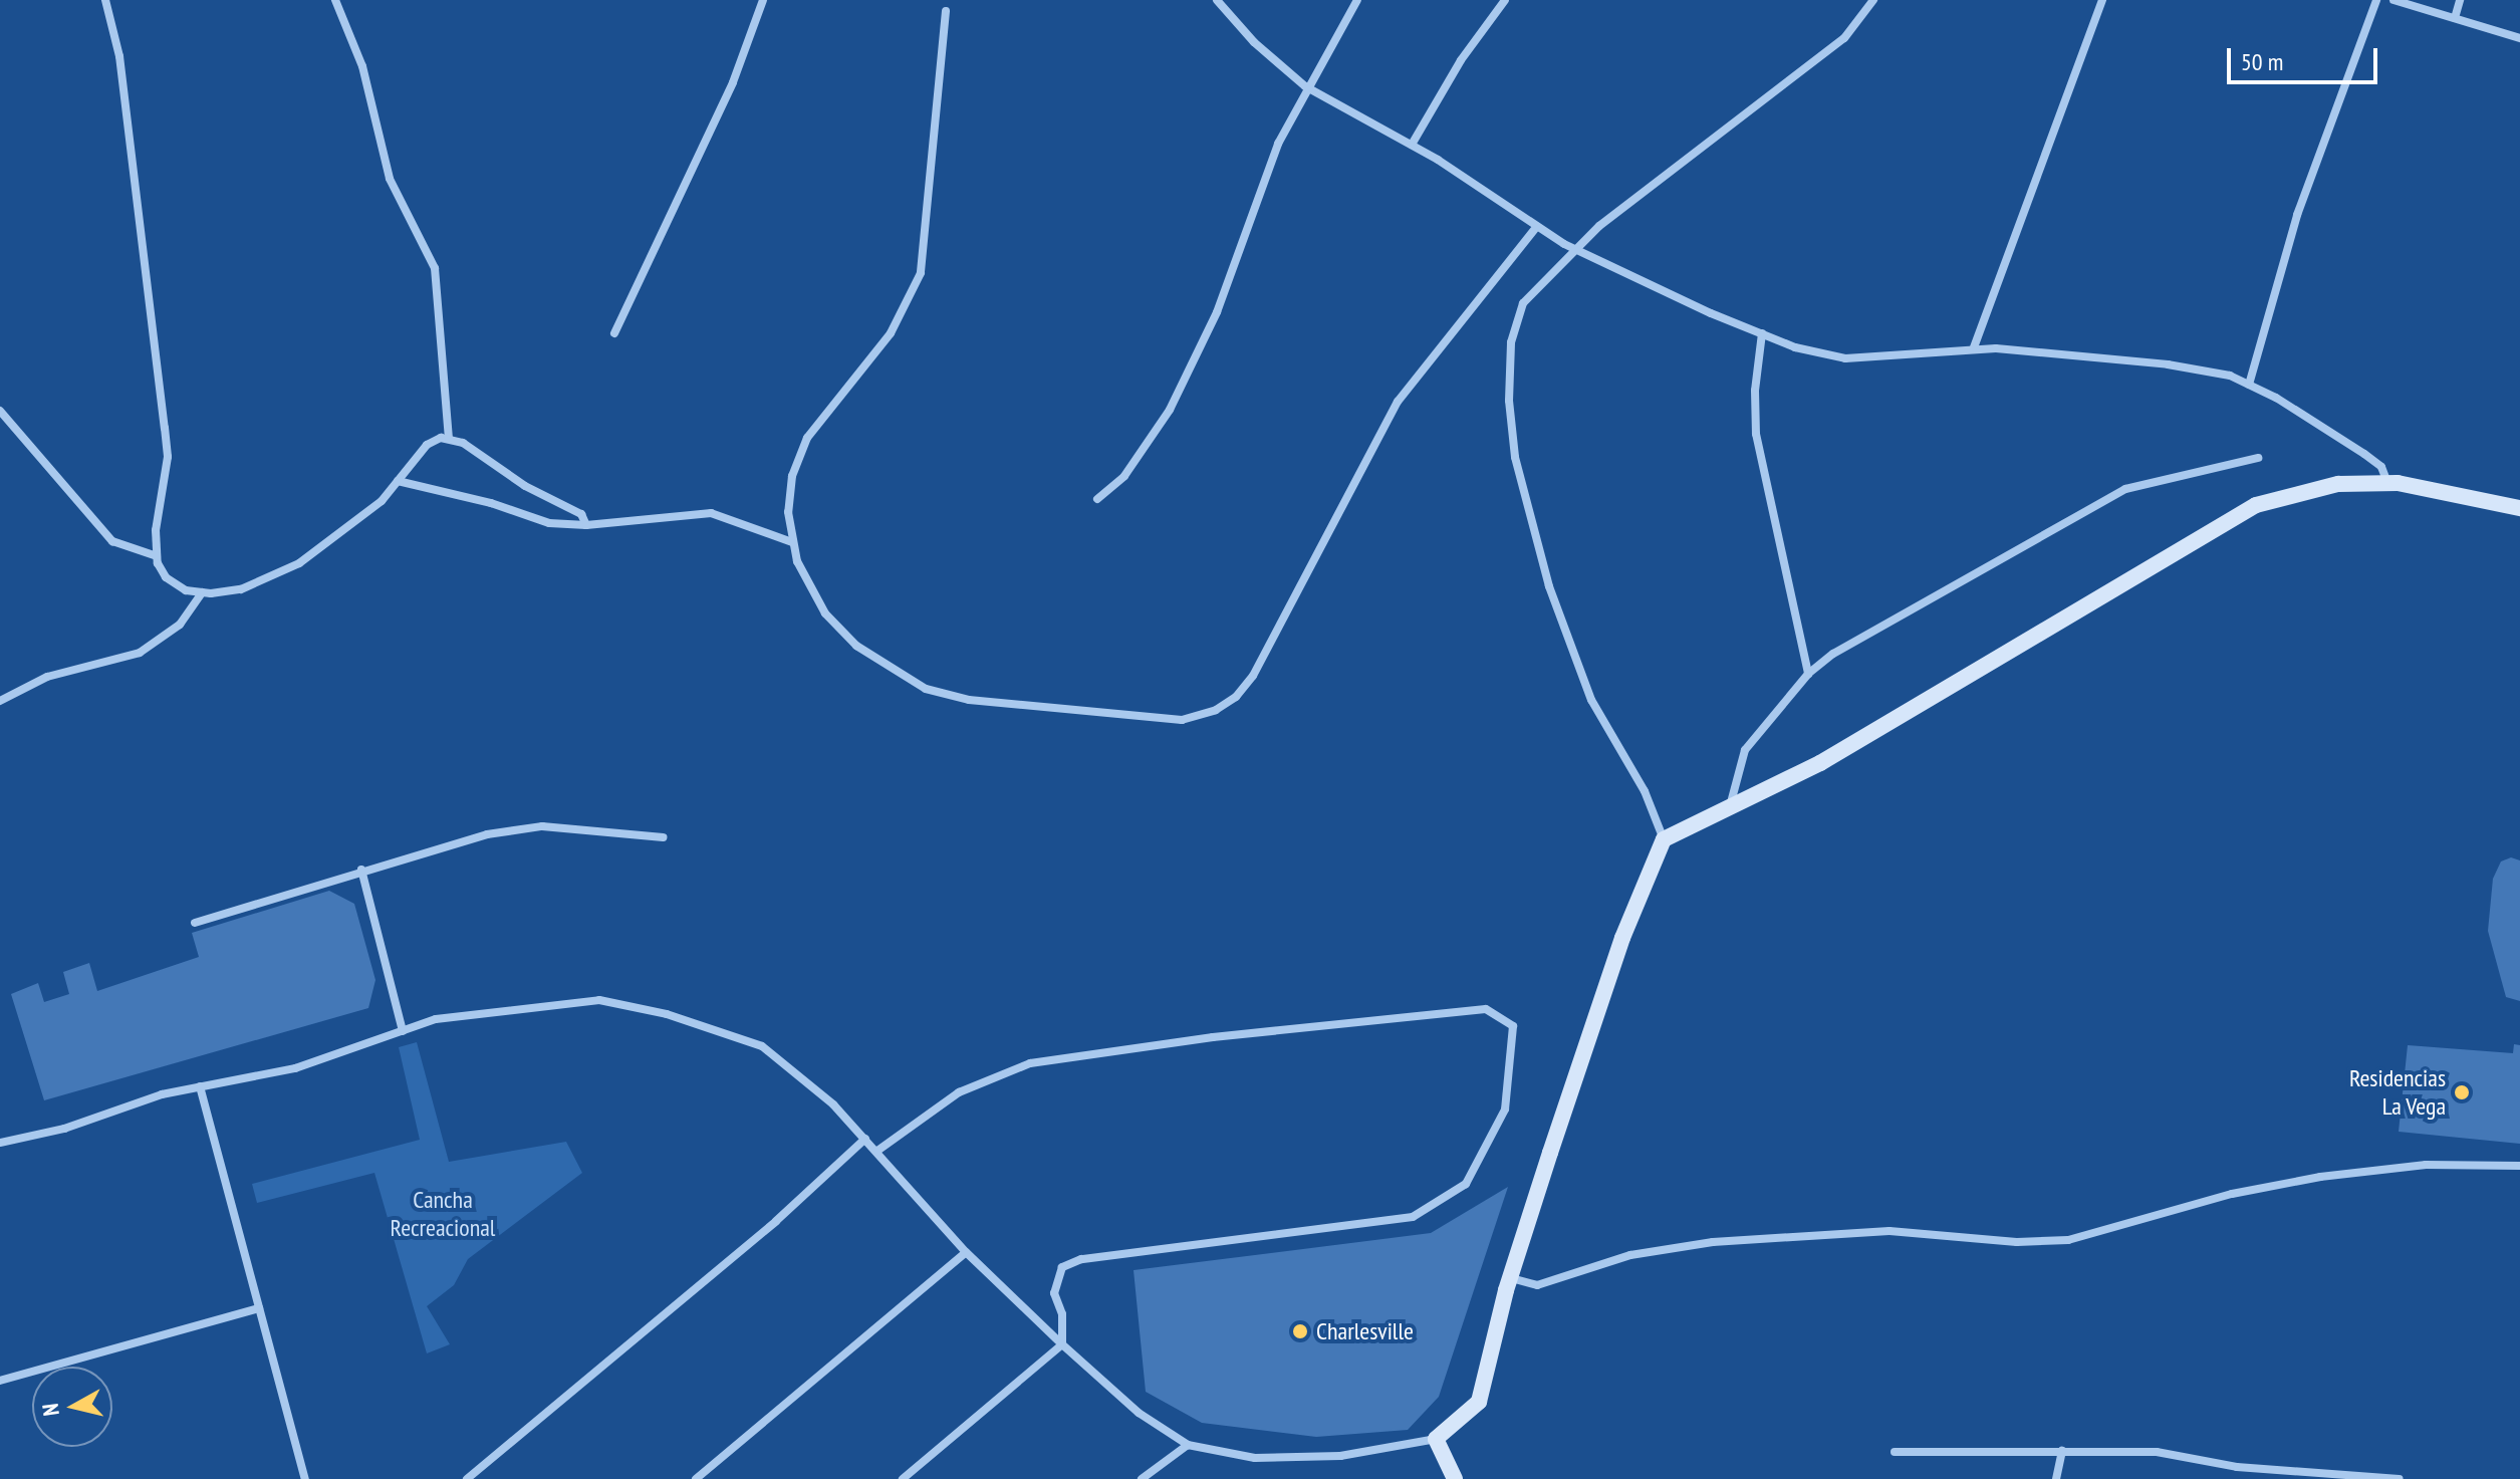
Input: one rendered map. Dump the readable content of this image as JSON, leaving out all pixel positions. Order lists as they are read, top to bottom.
{
  "parks": ["Cancha Recreacional"],
  "places": ["Residencias La Vega", "Charlesville"],
  "scale_bar": "50 m",
  "north": "left"
}
